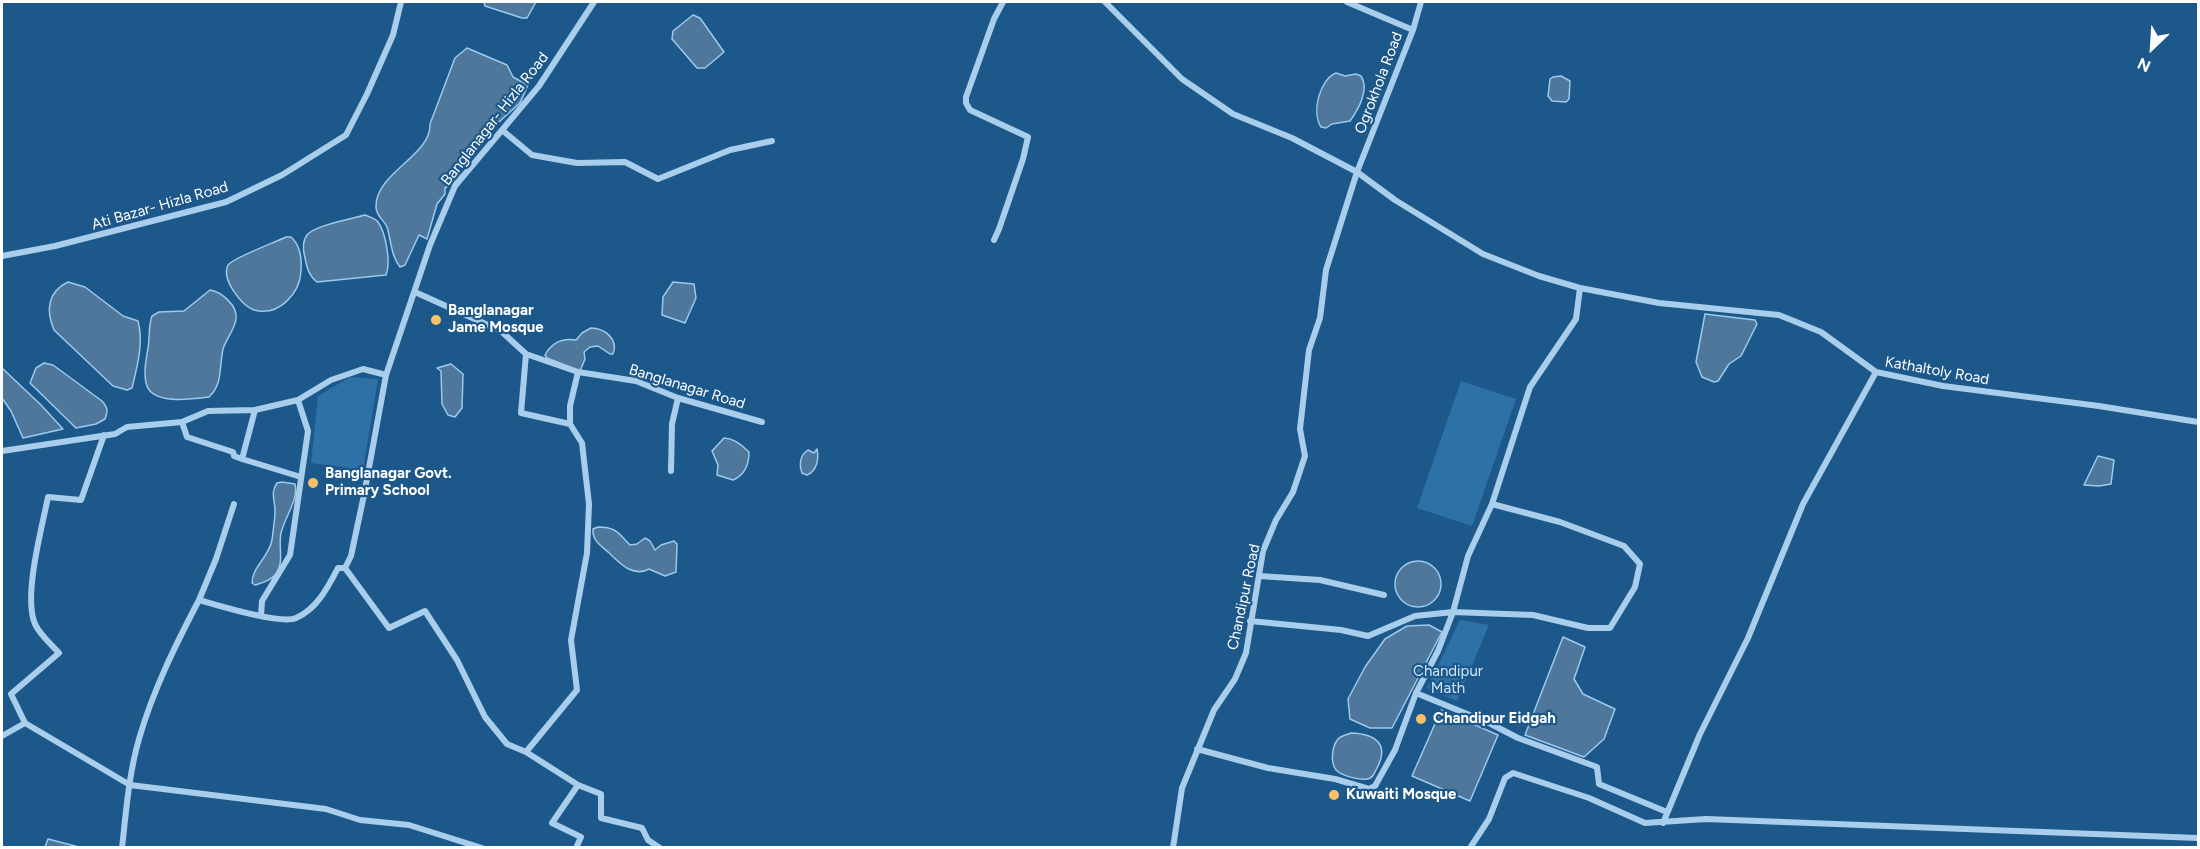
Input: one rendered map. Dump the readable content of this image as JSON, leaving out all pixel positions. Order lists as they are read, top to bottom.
{
  "streets": {
    "street": [
      "Ogrokhola Road",
      "Banglanagar- Hizla Road",
      "Ati Bazar- Hizla Road",
      "Kathaltoly Road",
      "Banglanagar Road",
      "Chandipur Road"
    ]
  },
  "crossings": [
    ["Ogrokhola Road", "Kathaltoly Road"],
    ["Ogrokhola Road", "Chandipur Road"],
    ["Banglanagar- Hizla Road", "Banglanagar Road"],
    ["Kathaltoly Road", "Chandipur Road"]
  ],
  "parks": ["Chandipur Math"],
  "places": [
    "Banglanagar Jame Mosque",
    "Banglanagar Govt. Primary School",
    "Chandipur Eidgah",
    "Kuwaiti Mosque"
  ],
  "north": "bottom left"
}
